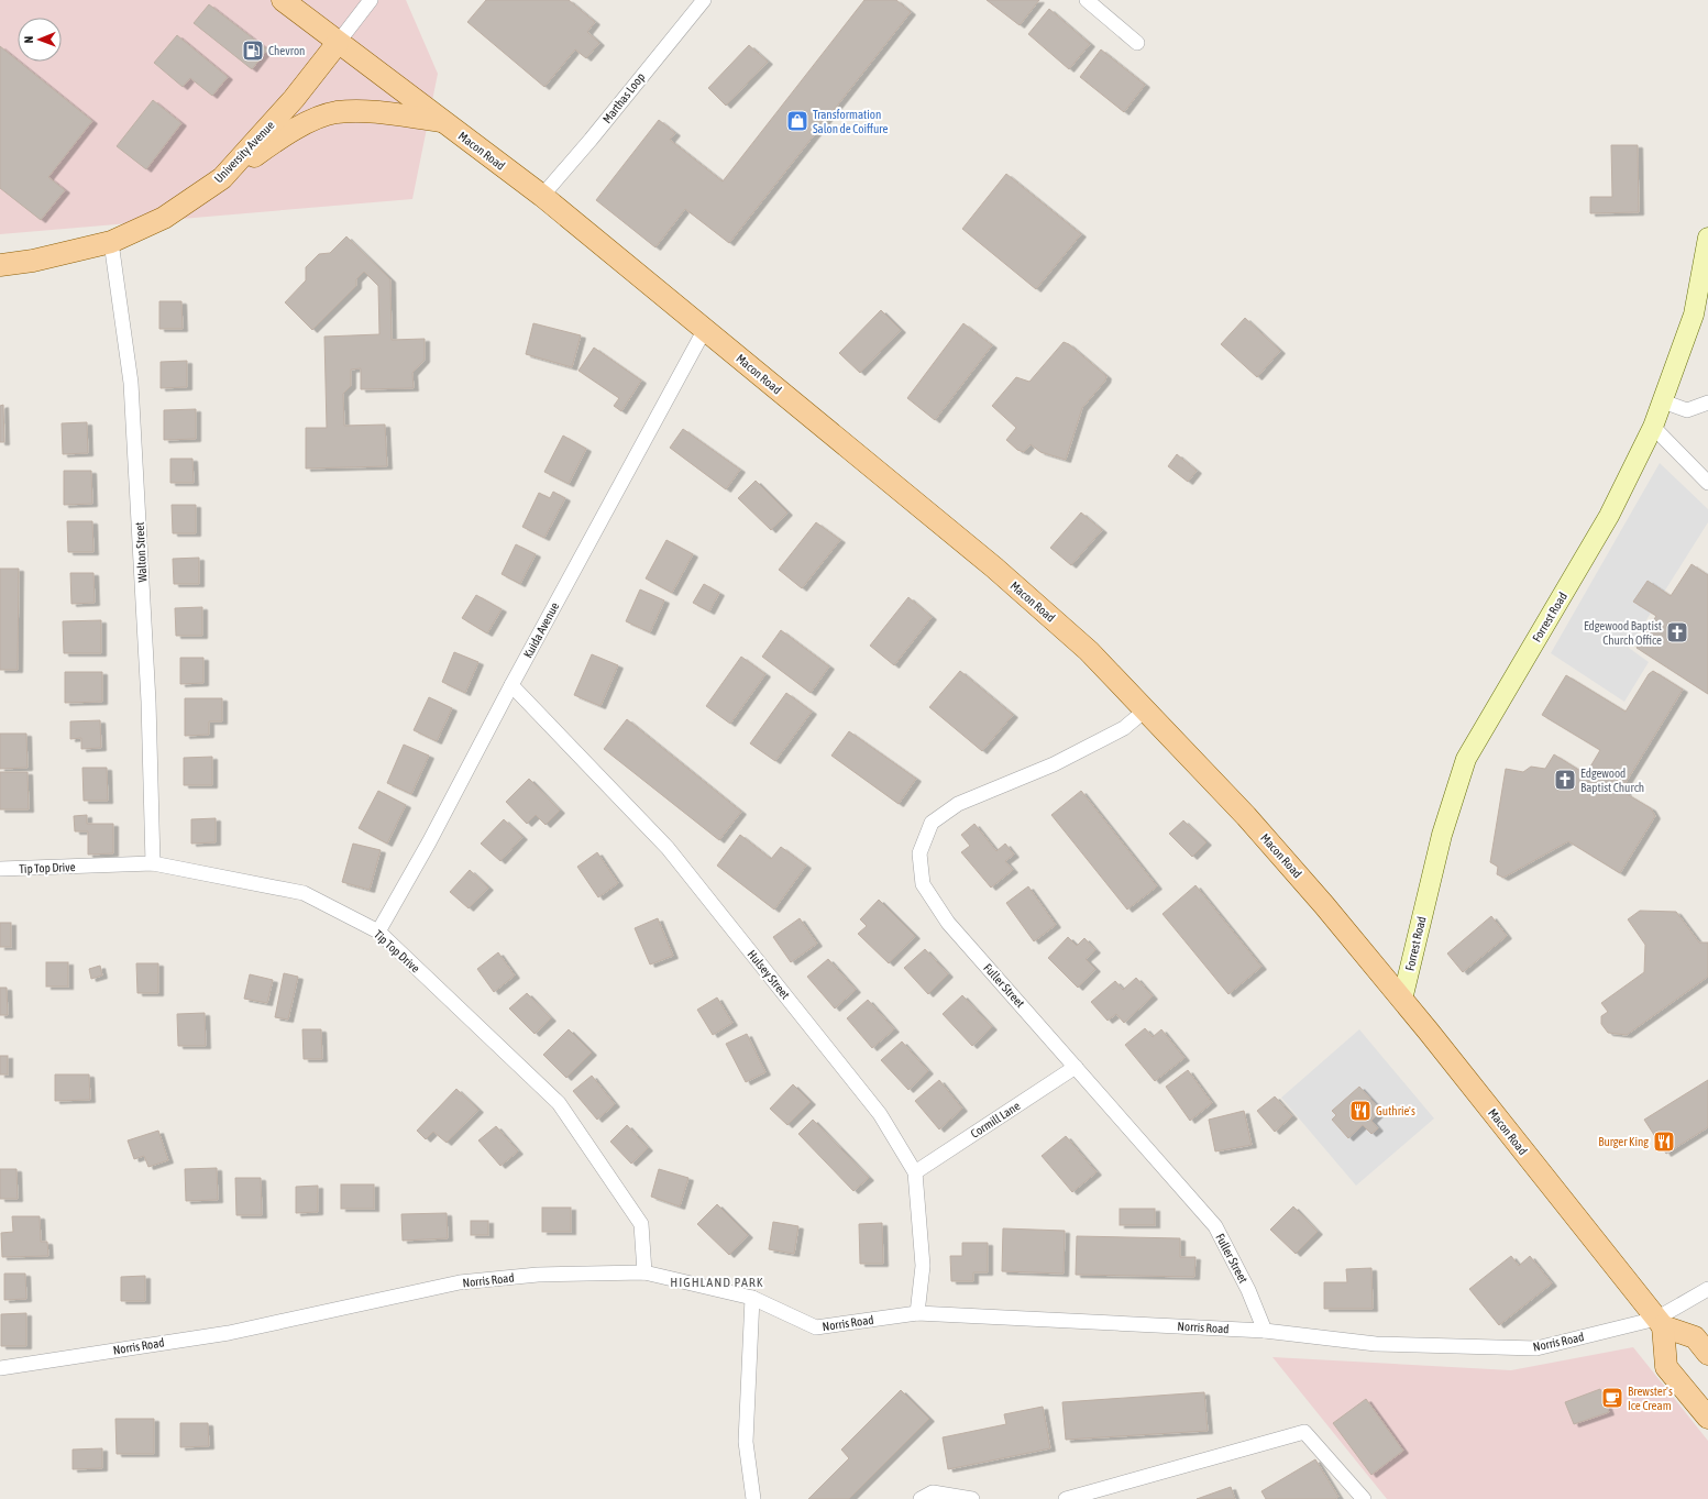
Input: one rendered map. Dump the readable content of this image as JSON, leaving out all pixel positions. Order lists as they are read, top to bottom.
{
  "streets": {
    "main road": ["Macon Road", "University Avenue", "Forrest Road"],
    "street": [
      "Marthas Loop",
      "Walton Street",
      "Kuida Avenue",
      "Tip Top Drive",
      "Hulsey Street",
      "Fuller Street",
      "Cormill Lane",
      "Norris Road"
    ]
  },
  "crossings": [
    ["Marthas Loop", "Macon Road"],
    ["Macon Road", "University Avenue"],
    ["Macon Road", "Forrest Road"],
    ["Macon Road", "Kuida Avenue"],
    ["Macon Road", "Fuller Street"],
    ["Macon Road", "Norris Road"],
    ["University Avenue", "Walton Street"],
    ["Walton Street", "Tip Top Drive"],
    ["Kuida Avenue", "Tip Top Drive"],
    ["Kuida Avenue", "Hulsey Street"],
    ["Tip Top Drive", "Norris Road"],
    ["Hulsey Street", "Cormill Lane"],
    ["Hulsey Street", "Norris Road"],
    ["Fuller Street", "Cormill Lane"],
    ["Fuller Street", "Norris Road"]
  ],
  "districts": ["HIGHLAND PARK"],
  "places": {
    "fuel station": ["Chevron"],
    "shop": ["Transformation Salon de Coiffure"],
    "church": ["Edgewood Baptist Church Office", "Edgewood Baptist Church"],
    "restaurant": ["Guthrie's", "Burger King"],
    "cafe": ["Brewster's Ice Cream"]
  },
  "north": "left"
}
